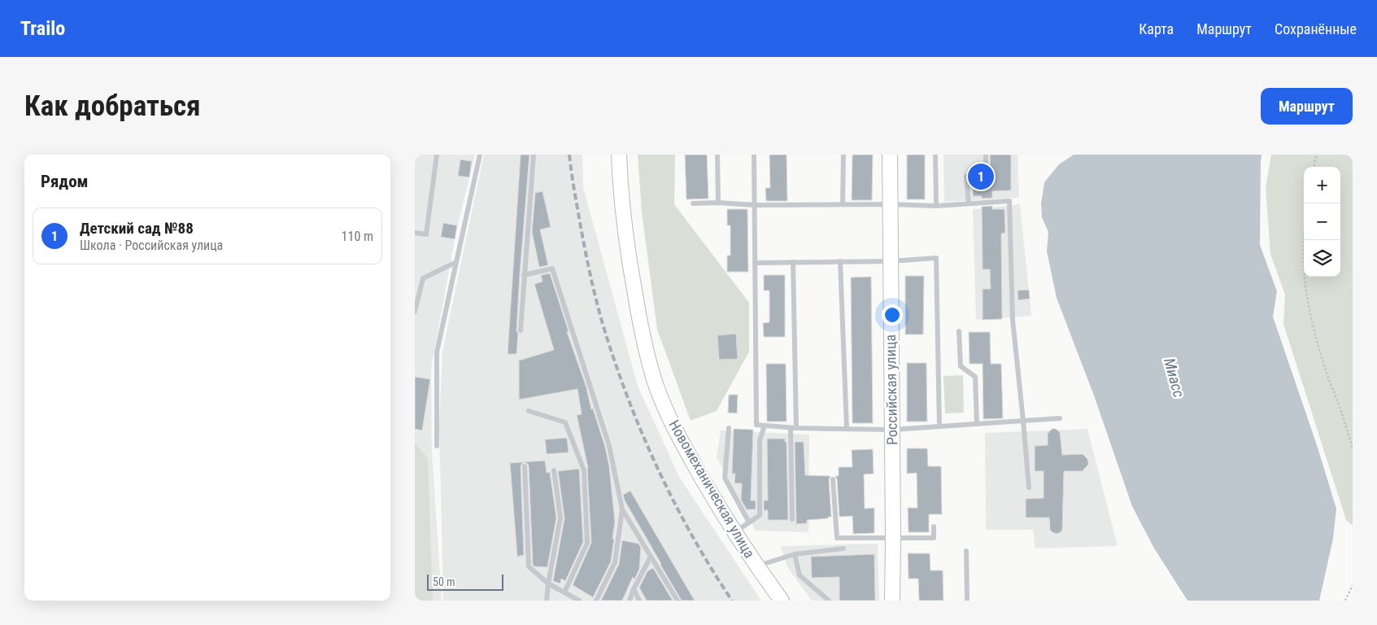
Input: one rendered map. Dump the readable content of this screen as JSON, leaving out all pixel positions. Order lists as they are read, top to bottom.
{
  "streets": {
    "main road": ["Российская улица", "Новомеханическая улица"]
  },
  "water": ["Миасс"],
  "scale_bar": "50 m",
  "page": {
    "header": "Trailo",
    "nav": ["Карта", "Маршрут", "Сохранённые"],
    "buttons": "Маршрут",
    "title": "Как добраться",
    "heading": "Рядом",
    "pins": "1",
    "map_buttons": ["+", "−"],
    "list": [
      {
        "mark": "1",
        "name": "Детский сад №88",
        "note": "Школа · Российская улица",
        "value": "110 m"
      }
    ],
    "scale": "50 m"
  }
}
